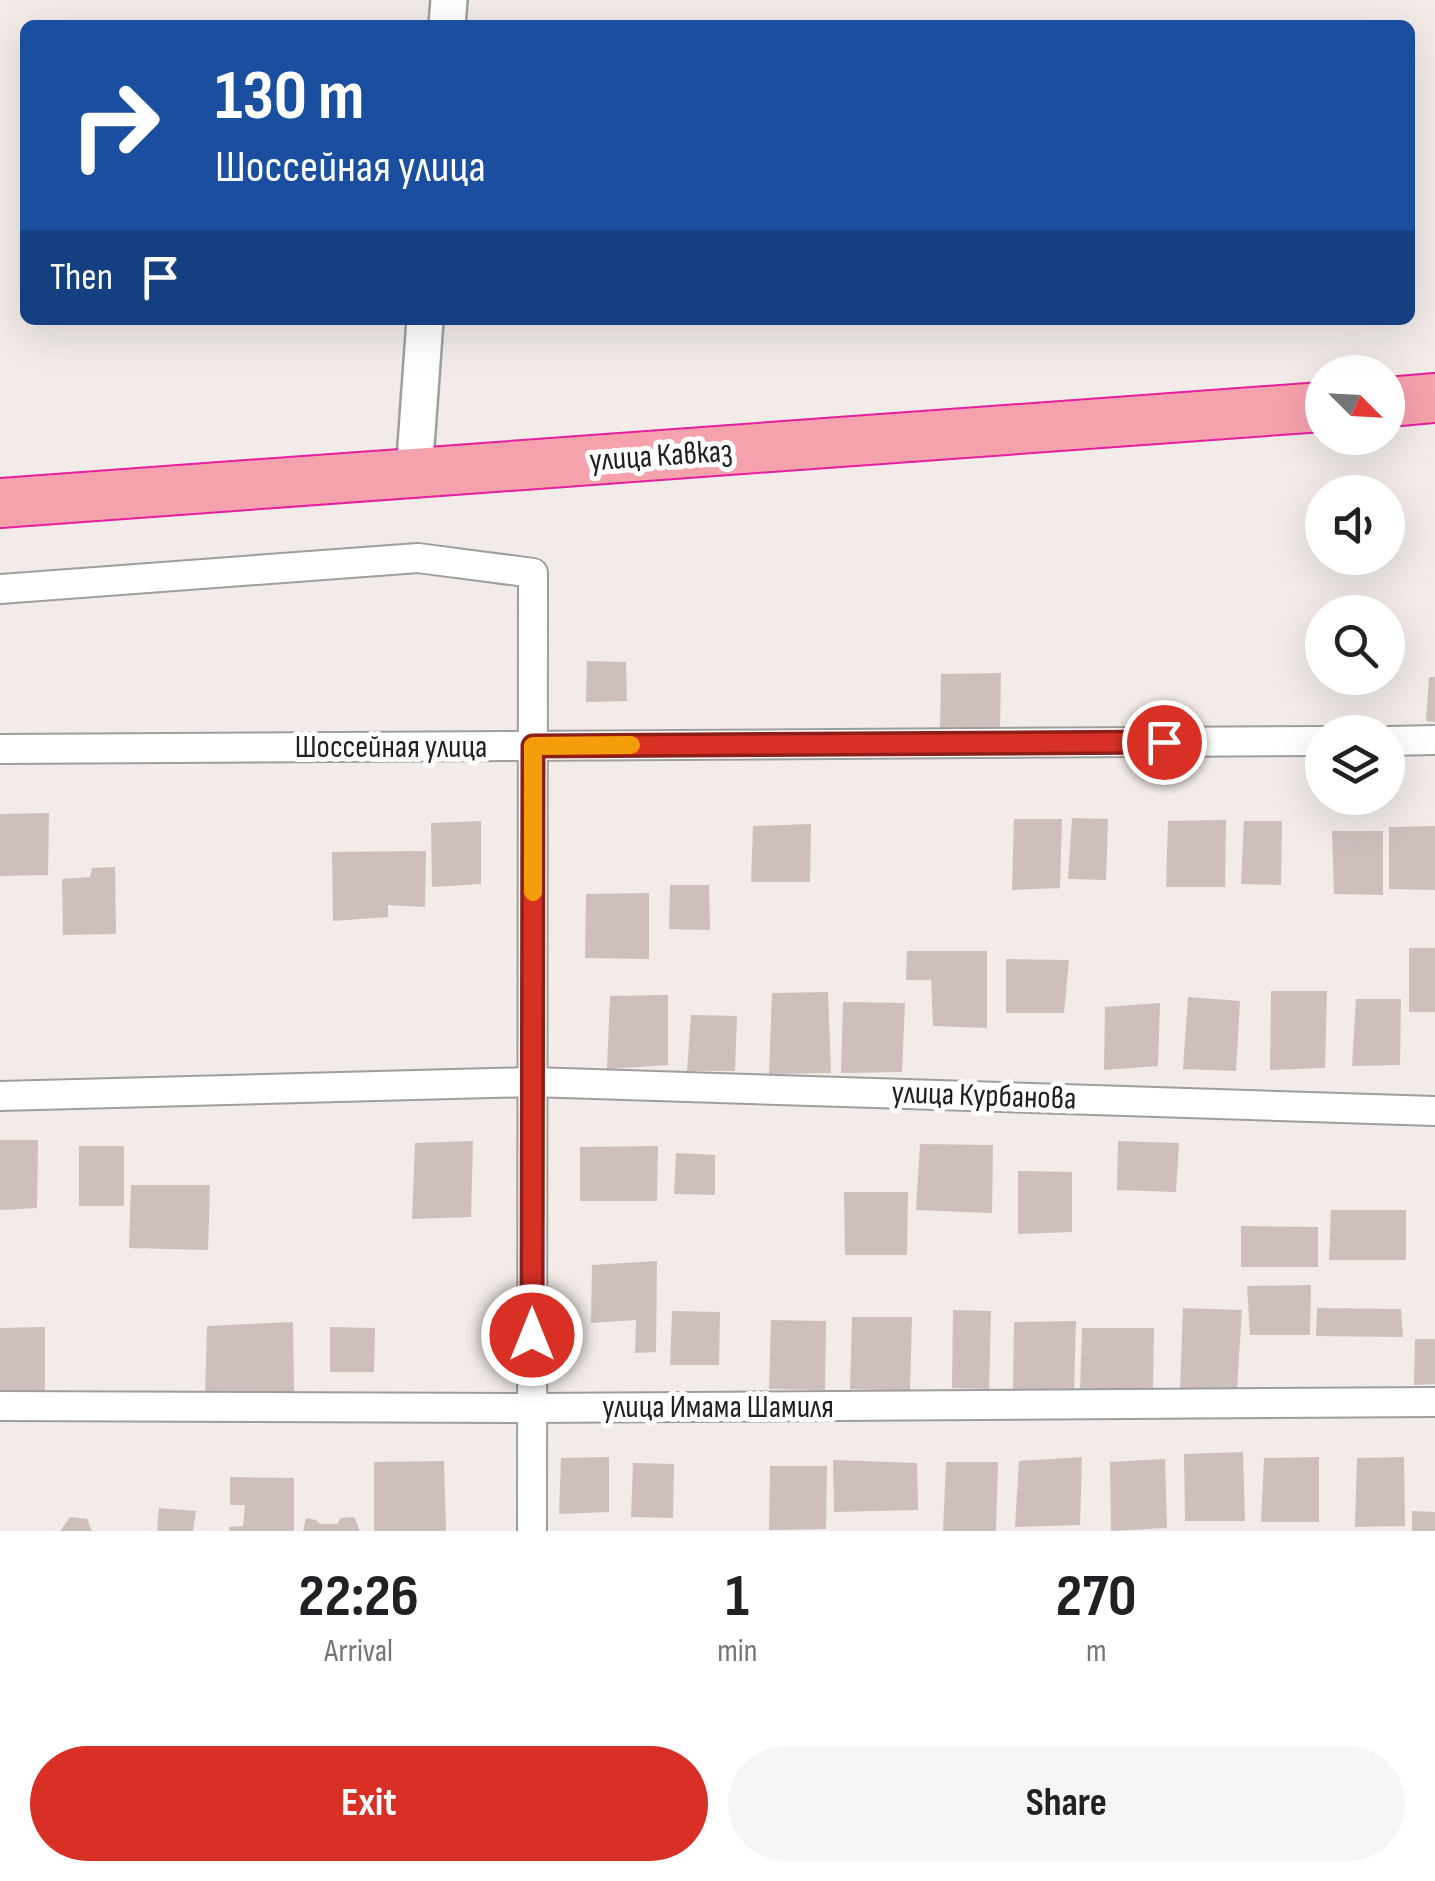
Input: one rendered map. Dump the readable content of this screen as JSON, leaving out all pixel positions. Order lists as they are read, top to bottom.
{
  "streets": {
    "highway": ["улица Кавказ"],
    "street": ["Шоссейная улица", "улица Курбанова", "улица Имама Шамиля"]
  },
  "north": "bottom right",
  "page": {
    "turn": ["130 m", "Шоссейная улица"],
    "then": "Then",
    "eta": [
      "22:26",
      "Arrival",
      "1",
      "min",
      "270",
      "m"
    ],
    "buttons": ["Exit", "Share"]
  }
}
